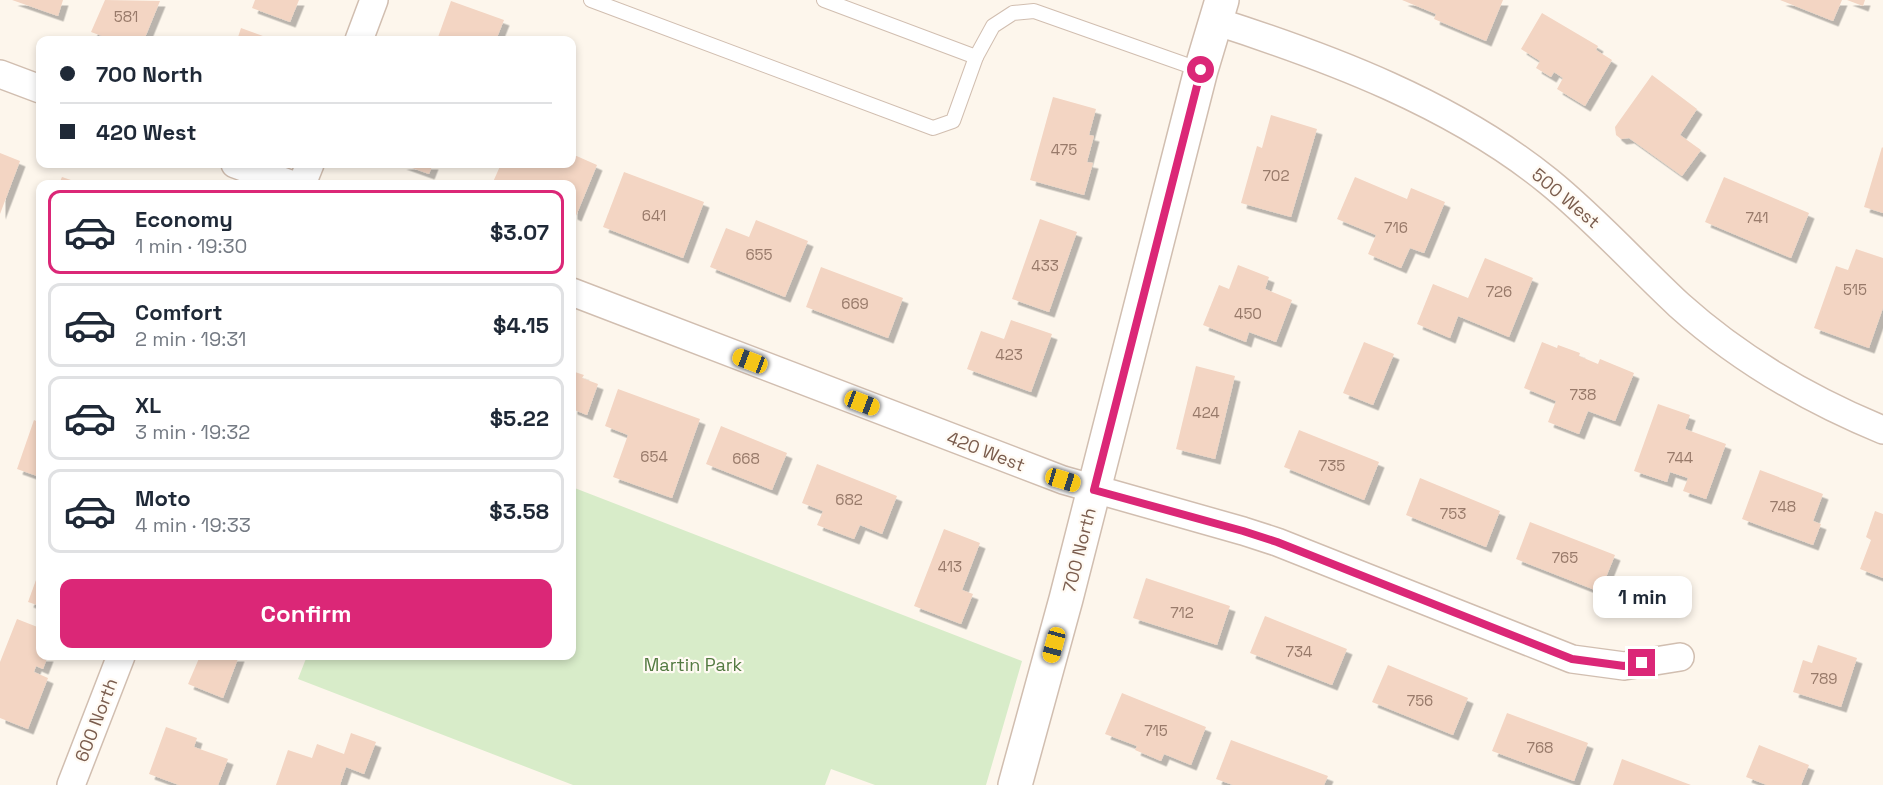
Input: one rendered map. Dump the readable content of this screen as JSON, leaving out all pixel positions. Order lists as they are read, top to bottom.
{
  "streets": {
    "street": [
      "500 West",
      "420 West",
      "700 North",
      "600 North"
    ]
  },
  "crossings": [
    ["500 West", "700 North"],
    ["420 West", "700 North"]
  ],
  "parks": ["Martin Park"],
  "house_numbers": [
    "581",
    "475",
    "702",
    "641",
    "741",
    "716",
    "655",
    "433",
    "515",
    "726",
    "669",
    "450",
    "423",
    "738",
    "424",
    "654",
    "744",
    "668",
    "735",
    "682",
    "748",
    "753",
    "765",
    "413",
    "712",
    "734",
    "789",
    "756",
    "715",
    "768"
  ],
  "page": {
    "banner": ["700 North", "420 West"],
    "list": [
      {
        "name": "Economy",
        "note": "1 min · 19:30",
        "value": "$3.07"
      },
      {
        "name": "Comfort",
        "note": "2 min · 19:31",
        "value": "$4.15"
      },
      {
        "name": "XL",
        "note": "3 min · 19:32",
        "value": "$5.22"
      },
      {
        "name": "Moto",
        "note": "4 min · 19:33",
        "value": "$3.58"
      }
    ],
    "buttons": "Confirm",
    "bubble": "1 min"
  }
}
